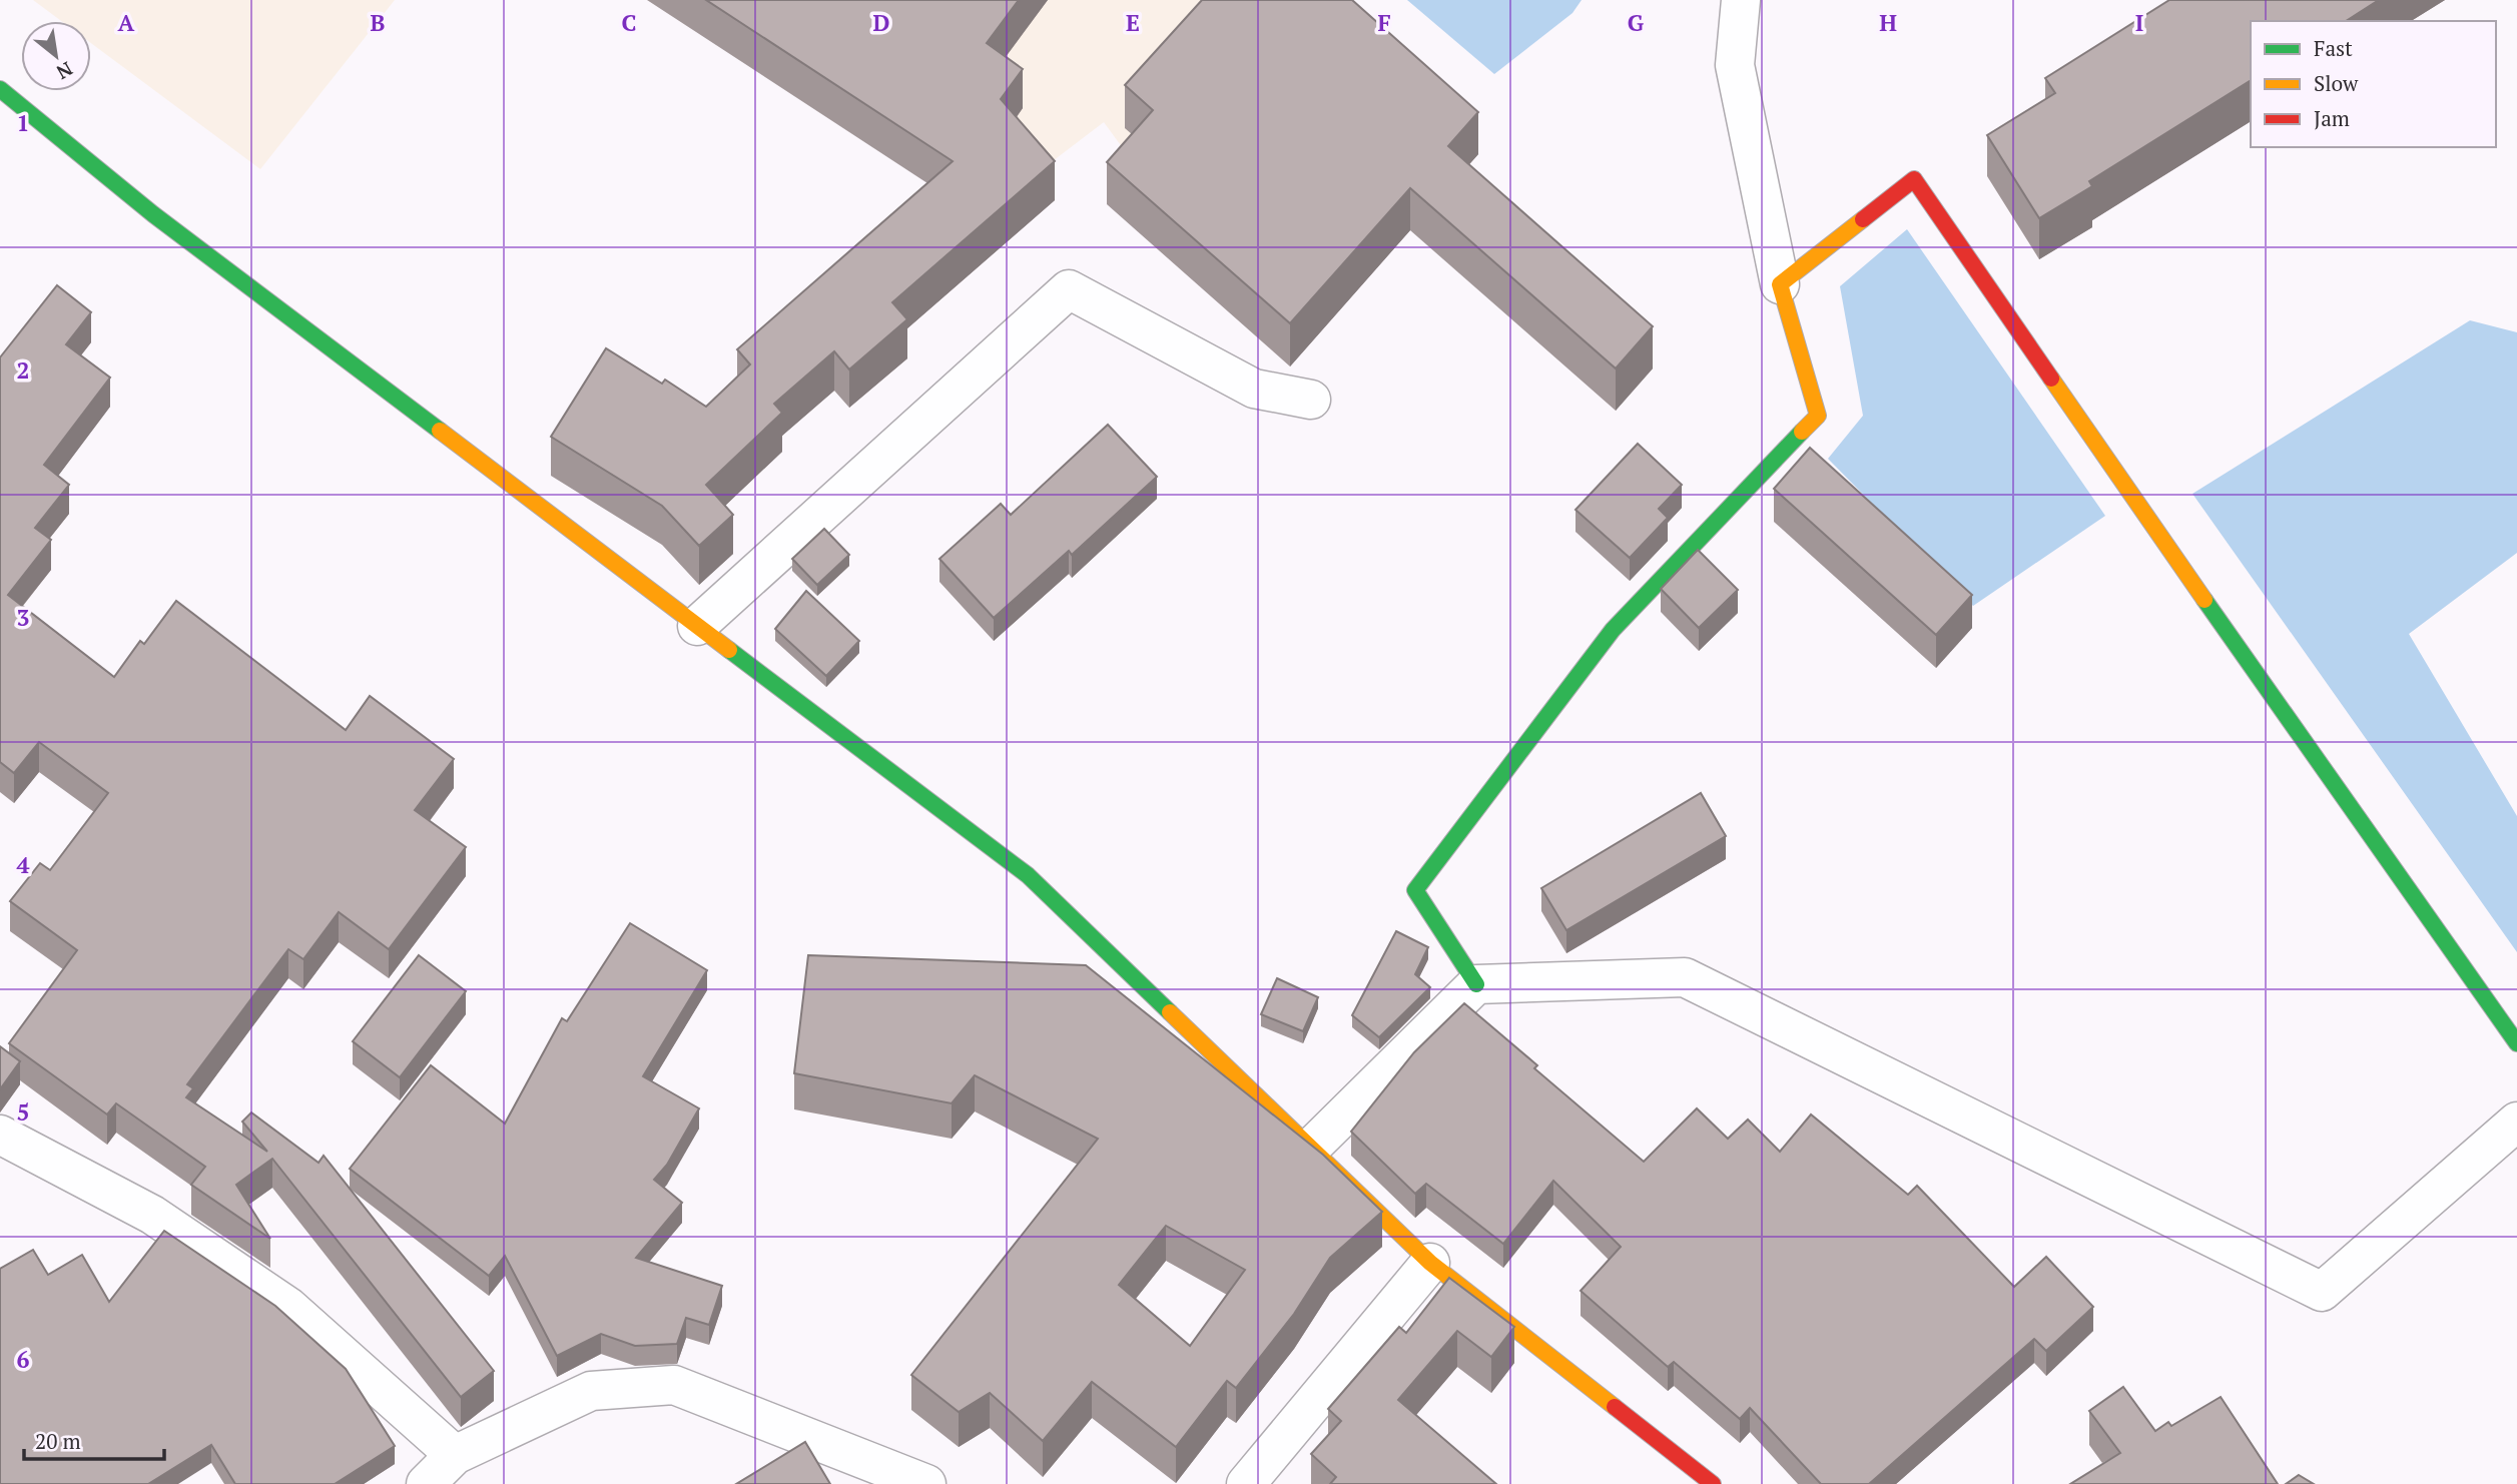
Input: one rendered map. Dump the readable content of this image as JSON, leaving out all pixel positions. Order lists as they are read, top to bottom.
{
  "legend": ["Fast", "Slow", "Jam"],
  "scale_bar": "20 m",
  "north": "bottom right",
  "grid": {
    "columns": [
      "A",
      "B",
      "C",
      "D",
      "E",
      "F",
      "G",
      "H",
      "I"
    ],
    "rows": [
      "1",
      "2",
      "3",
      "4",
      "5",
      "6"
    ]
  }
}
